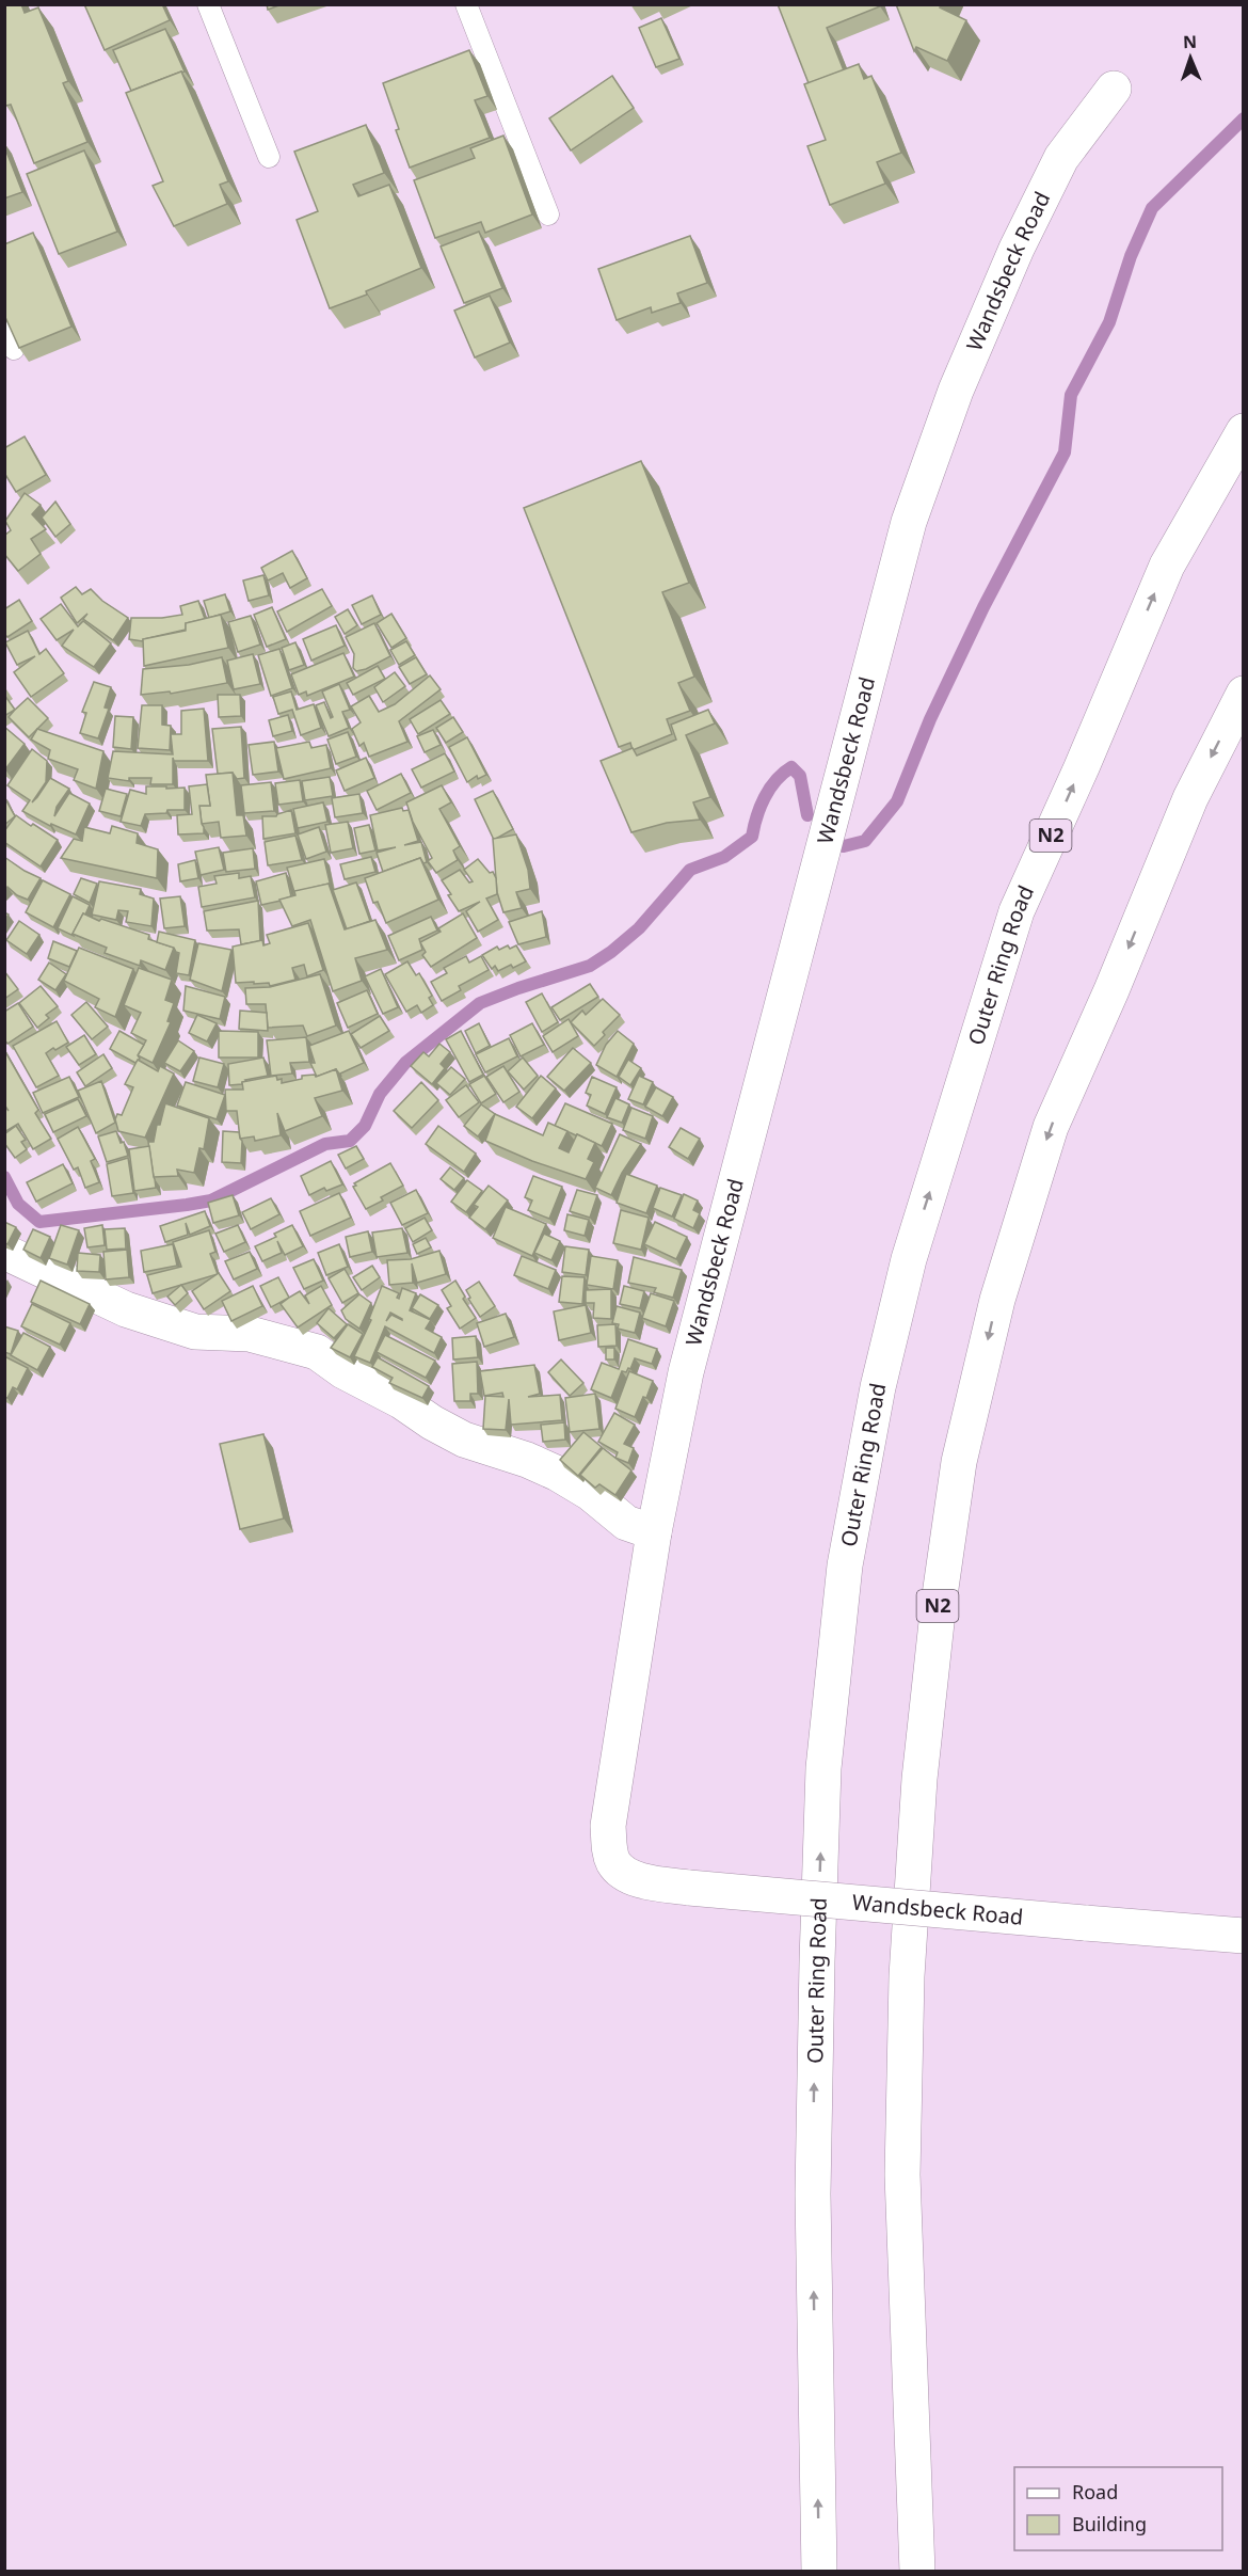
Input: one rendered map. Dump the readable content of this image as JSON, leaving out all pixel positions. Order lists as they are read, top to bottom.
{
  "streets": {
    "main road": ["Wandsbeck Road", "N2", "Outer Ring Road"]
  },
  "legend": ["Road", "Building"],
  "north": "top"
}
